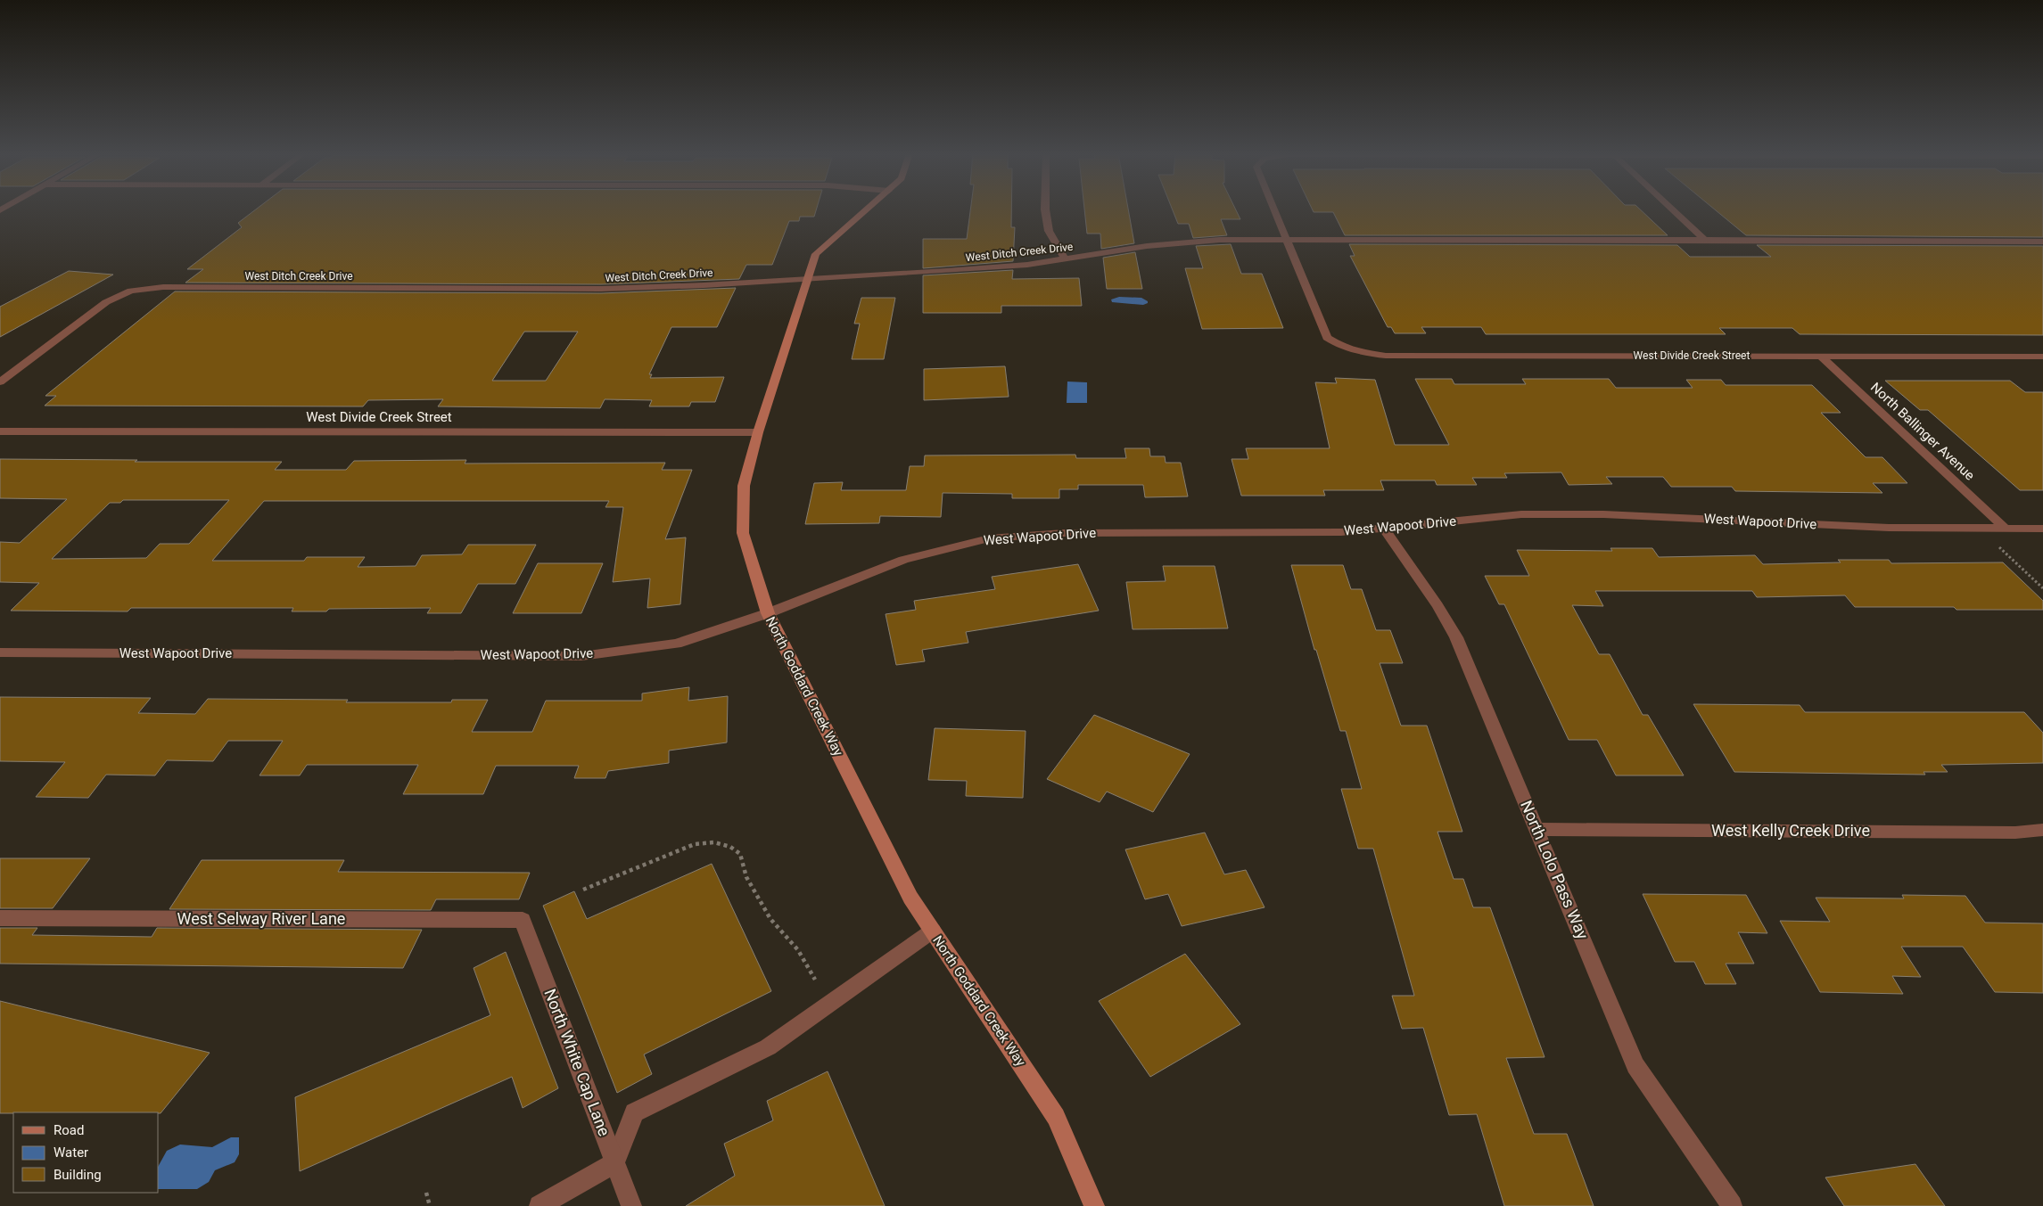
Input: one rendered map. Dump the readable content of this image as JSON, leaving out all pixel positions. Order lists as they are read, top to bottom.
{
  "streets": {
    "street": [
      "West Ditch Creek Drive",
      "West Divide Creek Street",
      "North Ballinger Avenue",
      "West Wapoot Drive",
      "North Goddard Creek Way",
      "West Kelly Creek Drive",
      "North Lolo Pass Way",
      "West Selway River Lane",
      "North White Cap Lane"
    ]
  },
  "crossings": [
    ["West Ditch Creek Drive", "West Divide Creek Street"],
    ["West Ditch Creek Drive", "North Goddard Creek Way"],
    ["West Divide Creek Street", "North Ballinger Avenue"],
    ["West Divide Creek Street", "North Goddard Creek Way"],
    ["North Ballinger Avenue", "West Wapoot Drive"],
    ["West Wapoot Drive", "North Goddard Creek Way"],
    ["West Wapoot Drive", "North Lolo Pass Way"],
    ["West Kelly Creek Drive", "North Lolo Pass Way"],
    ["West Selway River Lane", "North White Cap Lane"]
  ],
  "legend": ["Road", "Water", "Building"]
}
